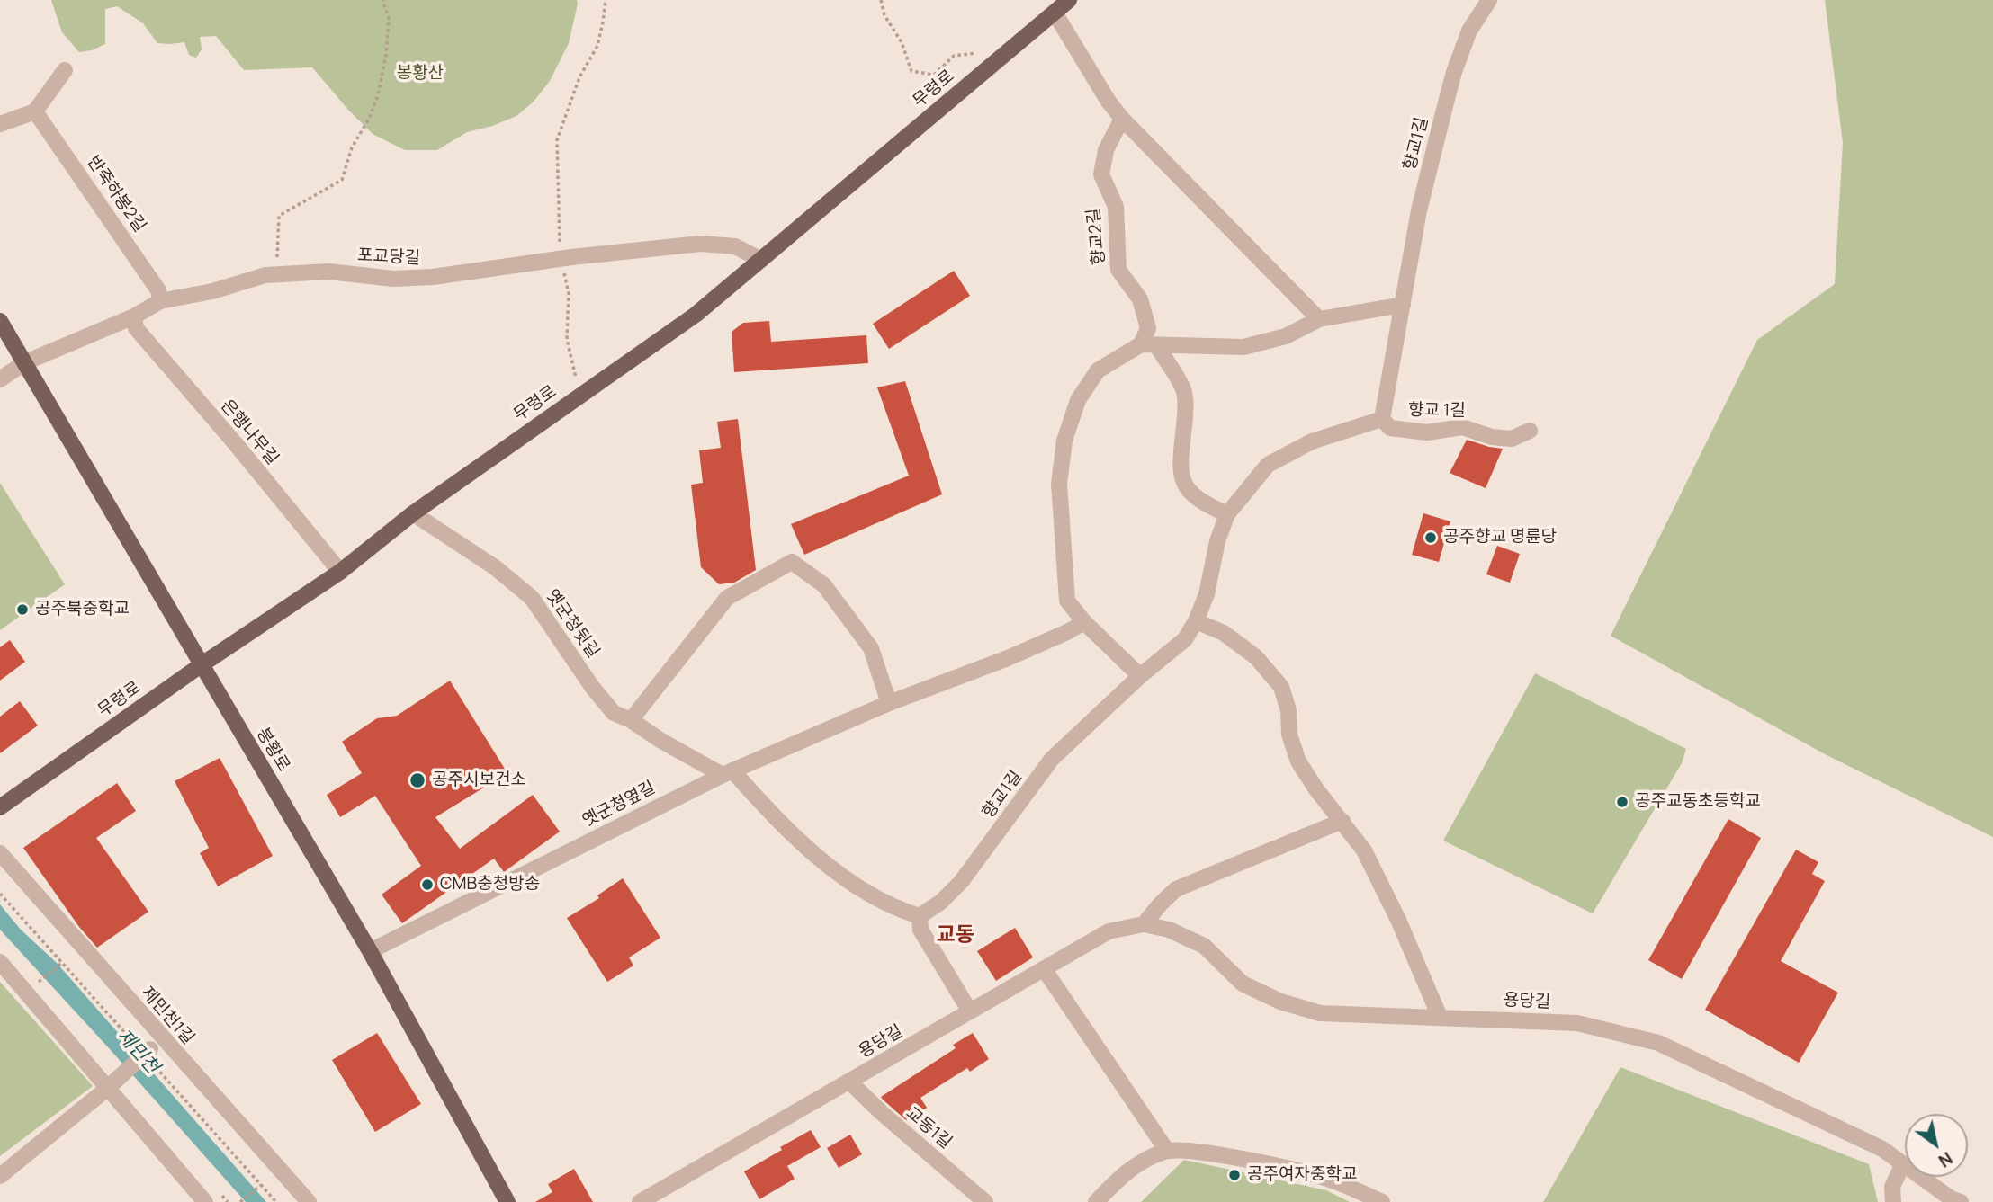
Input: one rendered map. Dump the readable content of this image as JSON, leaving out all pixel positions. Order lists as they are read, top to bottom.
{
  "streets": {
    "main road": ["무령로", "봉황로"],
    "street": [
      "향교1길",
      "반죽하봉2길",
      "향교2길",
      "포교당길",
      "향교 1길",
      "은행나무길",
      "옛군청뒷길",
      "옛군청옆길",
      "용당길",
      "제민천1길",
      "교동1길"
    ]
  },
  "crossings": [
    ["무령로", "포교당길"],
    ["무령로", "은행나무길"],
    ["무령로", "옛군청뒷길"],
    ["무령로", "봉황로"],
    ["향교1길", "향교 1길"],
    ["향교1길", "옛군청뒷길"],
    ["반죽하봉2길", "포교당길"],
    ["포교당길", "은행나무길"],
    ["포교당길", "봉황로"],
    ["옛군청뒷길", "옛군청옆길"],
    ["봉황로", "옛군청옆길"],
    ["용당길", "교동1길"]
  ],
  "districts": ["교동"],
  "water": ["제민천"],
  "parks": ["봉황산"],
  "places": [
    "공주향교 명륜당",
    "공주북중학교",
    "공주시보건소",
    "공주교동초등학교",
    "CMB충청방송",
    "공주여자중학교"
  ],
  "north": "bottom right"
}
